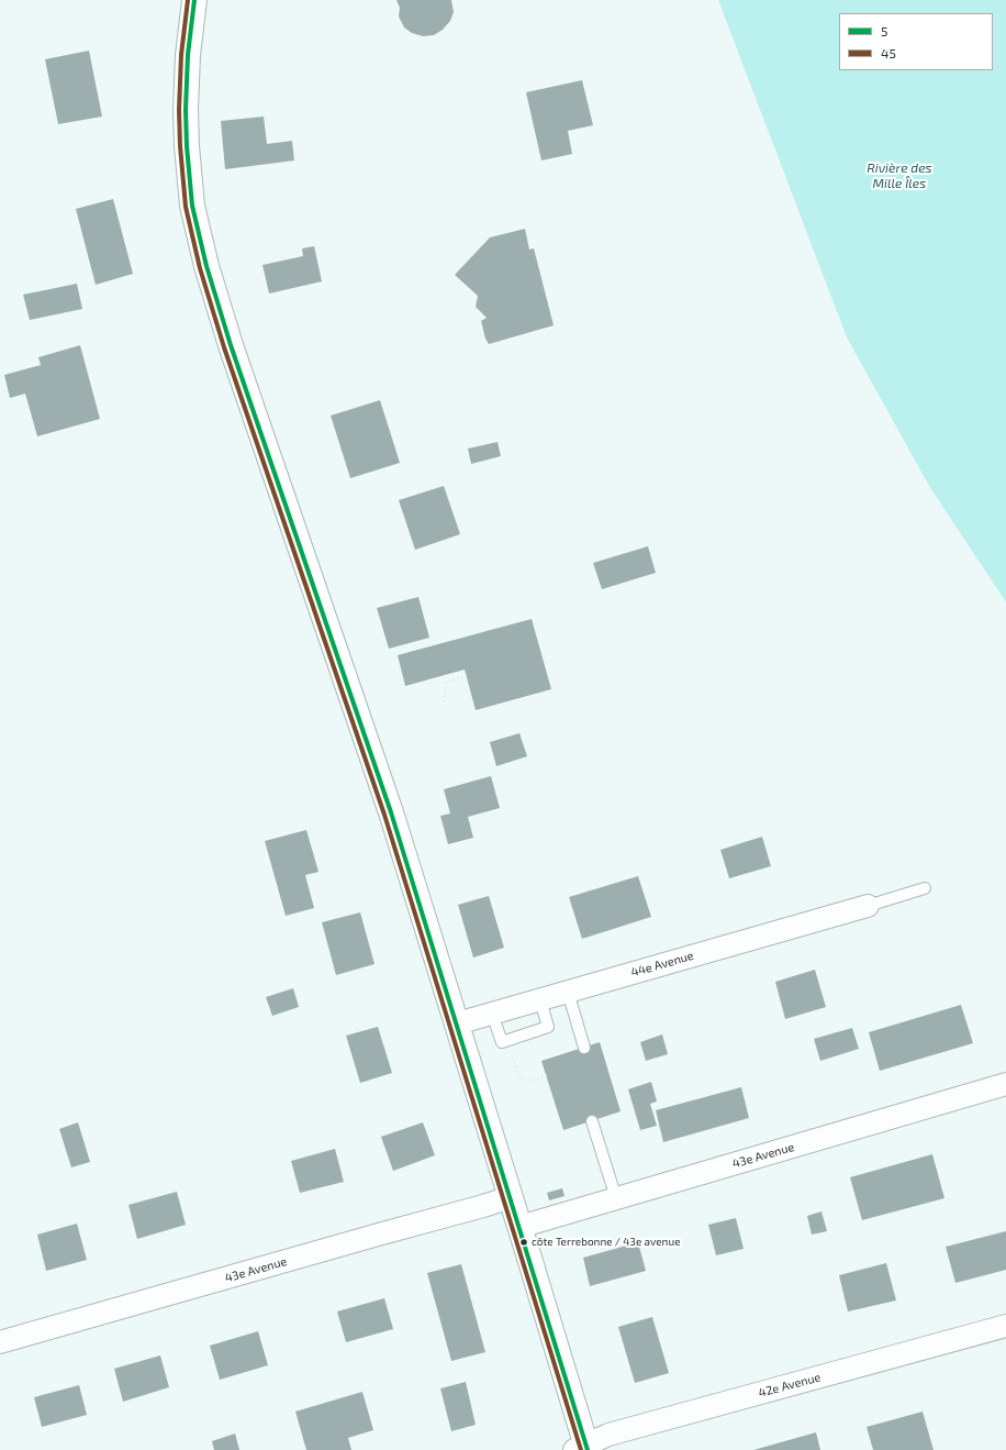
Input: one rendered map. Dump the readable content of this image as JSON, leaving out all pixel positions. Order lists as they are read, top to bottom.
{
  "streets": {
    "street": ["44e Avenue", "43e Avenue", "42e Avenue"]
  },
  "water": ["Rivière des Mille Îles"],
  "places": ["côte Terrebonne / 43e avenue"],
  "lines": ["transit line 5", "transit line 45"],
  "legend": ["5", "45"]
}
